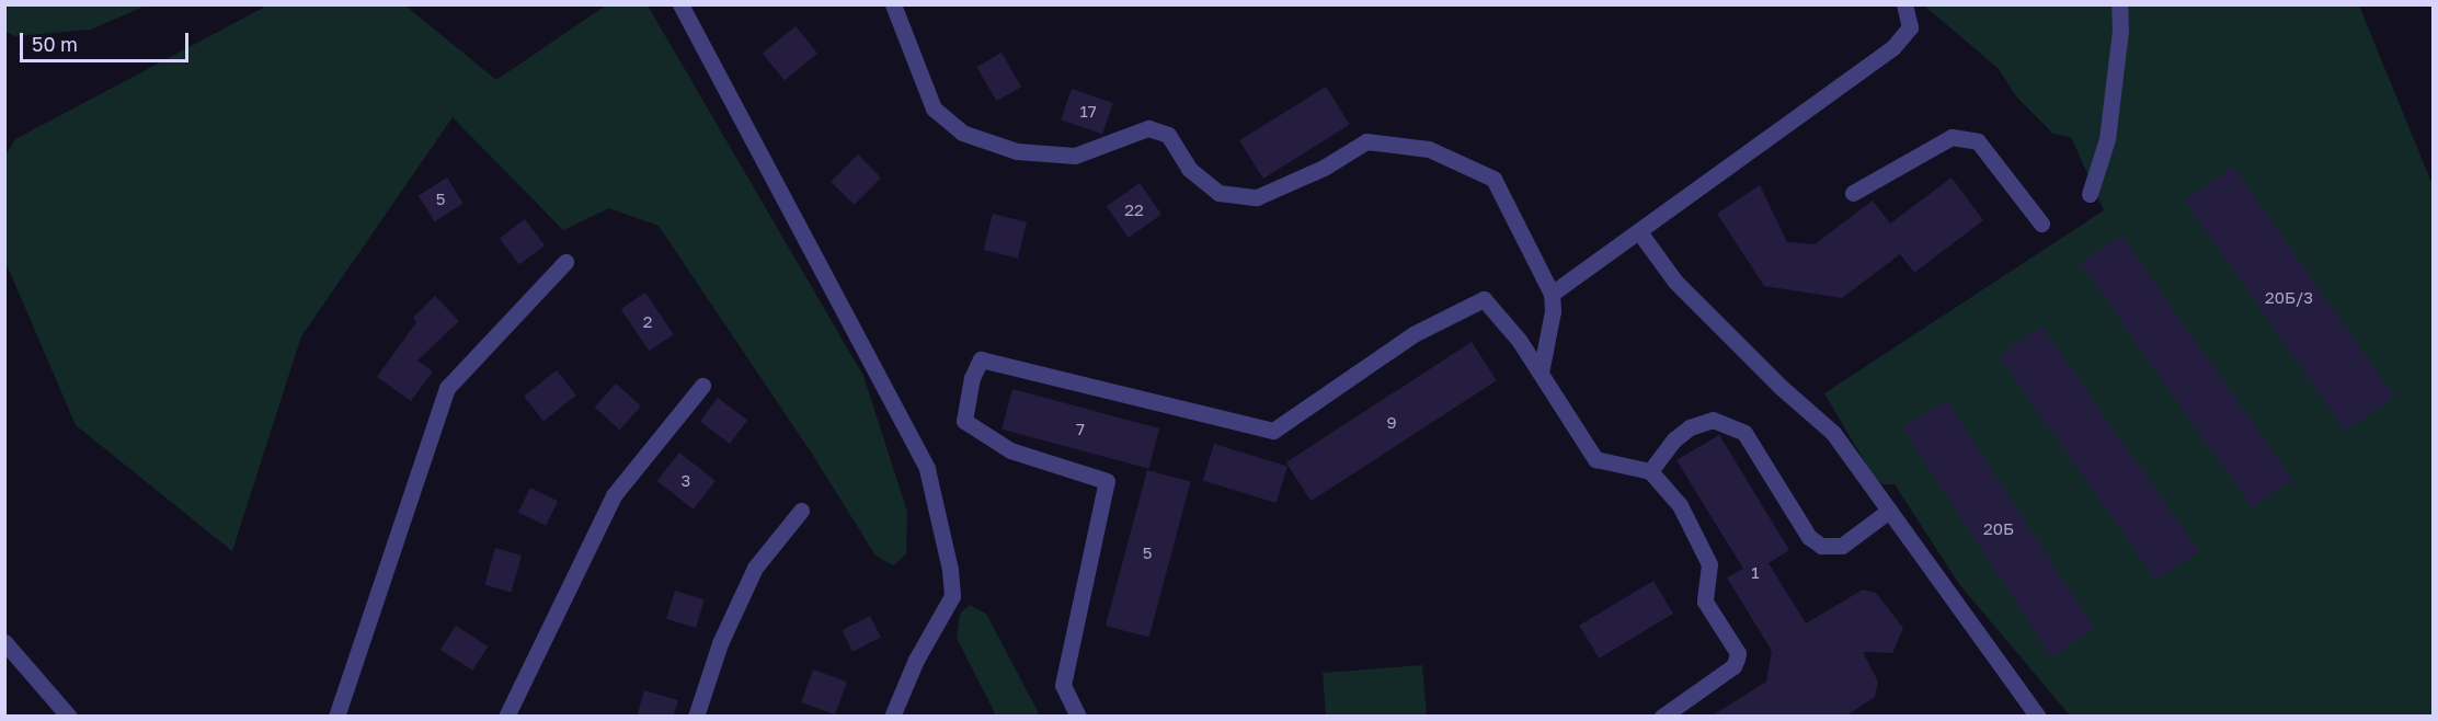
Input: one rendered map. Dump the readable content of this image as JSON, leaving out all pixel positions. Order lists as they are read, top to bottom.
{
  "house_numbers": [
    "17",
    "5",
    "22",
    "20Б/3",
    "2",
    "9",
    "7",
    "3",
    "20Б",
    "5",
    "1"
  ],
  "scale_bar": "50 m"
}
